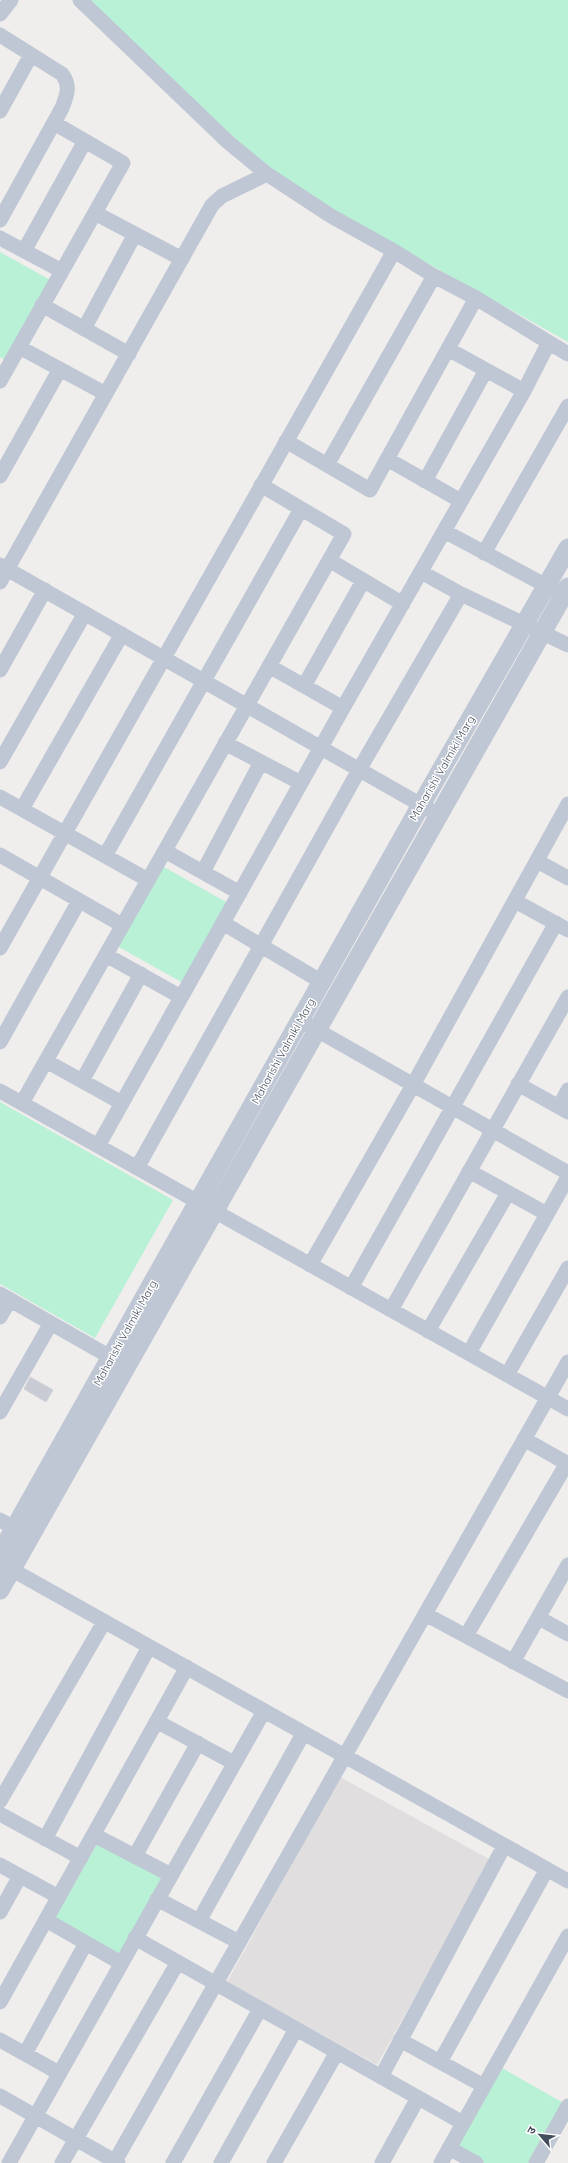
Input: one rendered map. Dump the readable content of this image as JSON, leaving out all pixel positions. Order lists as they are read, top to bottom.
{
  "streets": {
    "street": ["Maharishi Valmiki Marg"]
  },
  "north": "top left"
}
